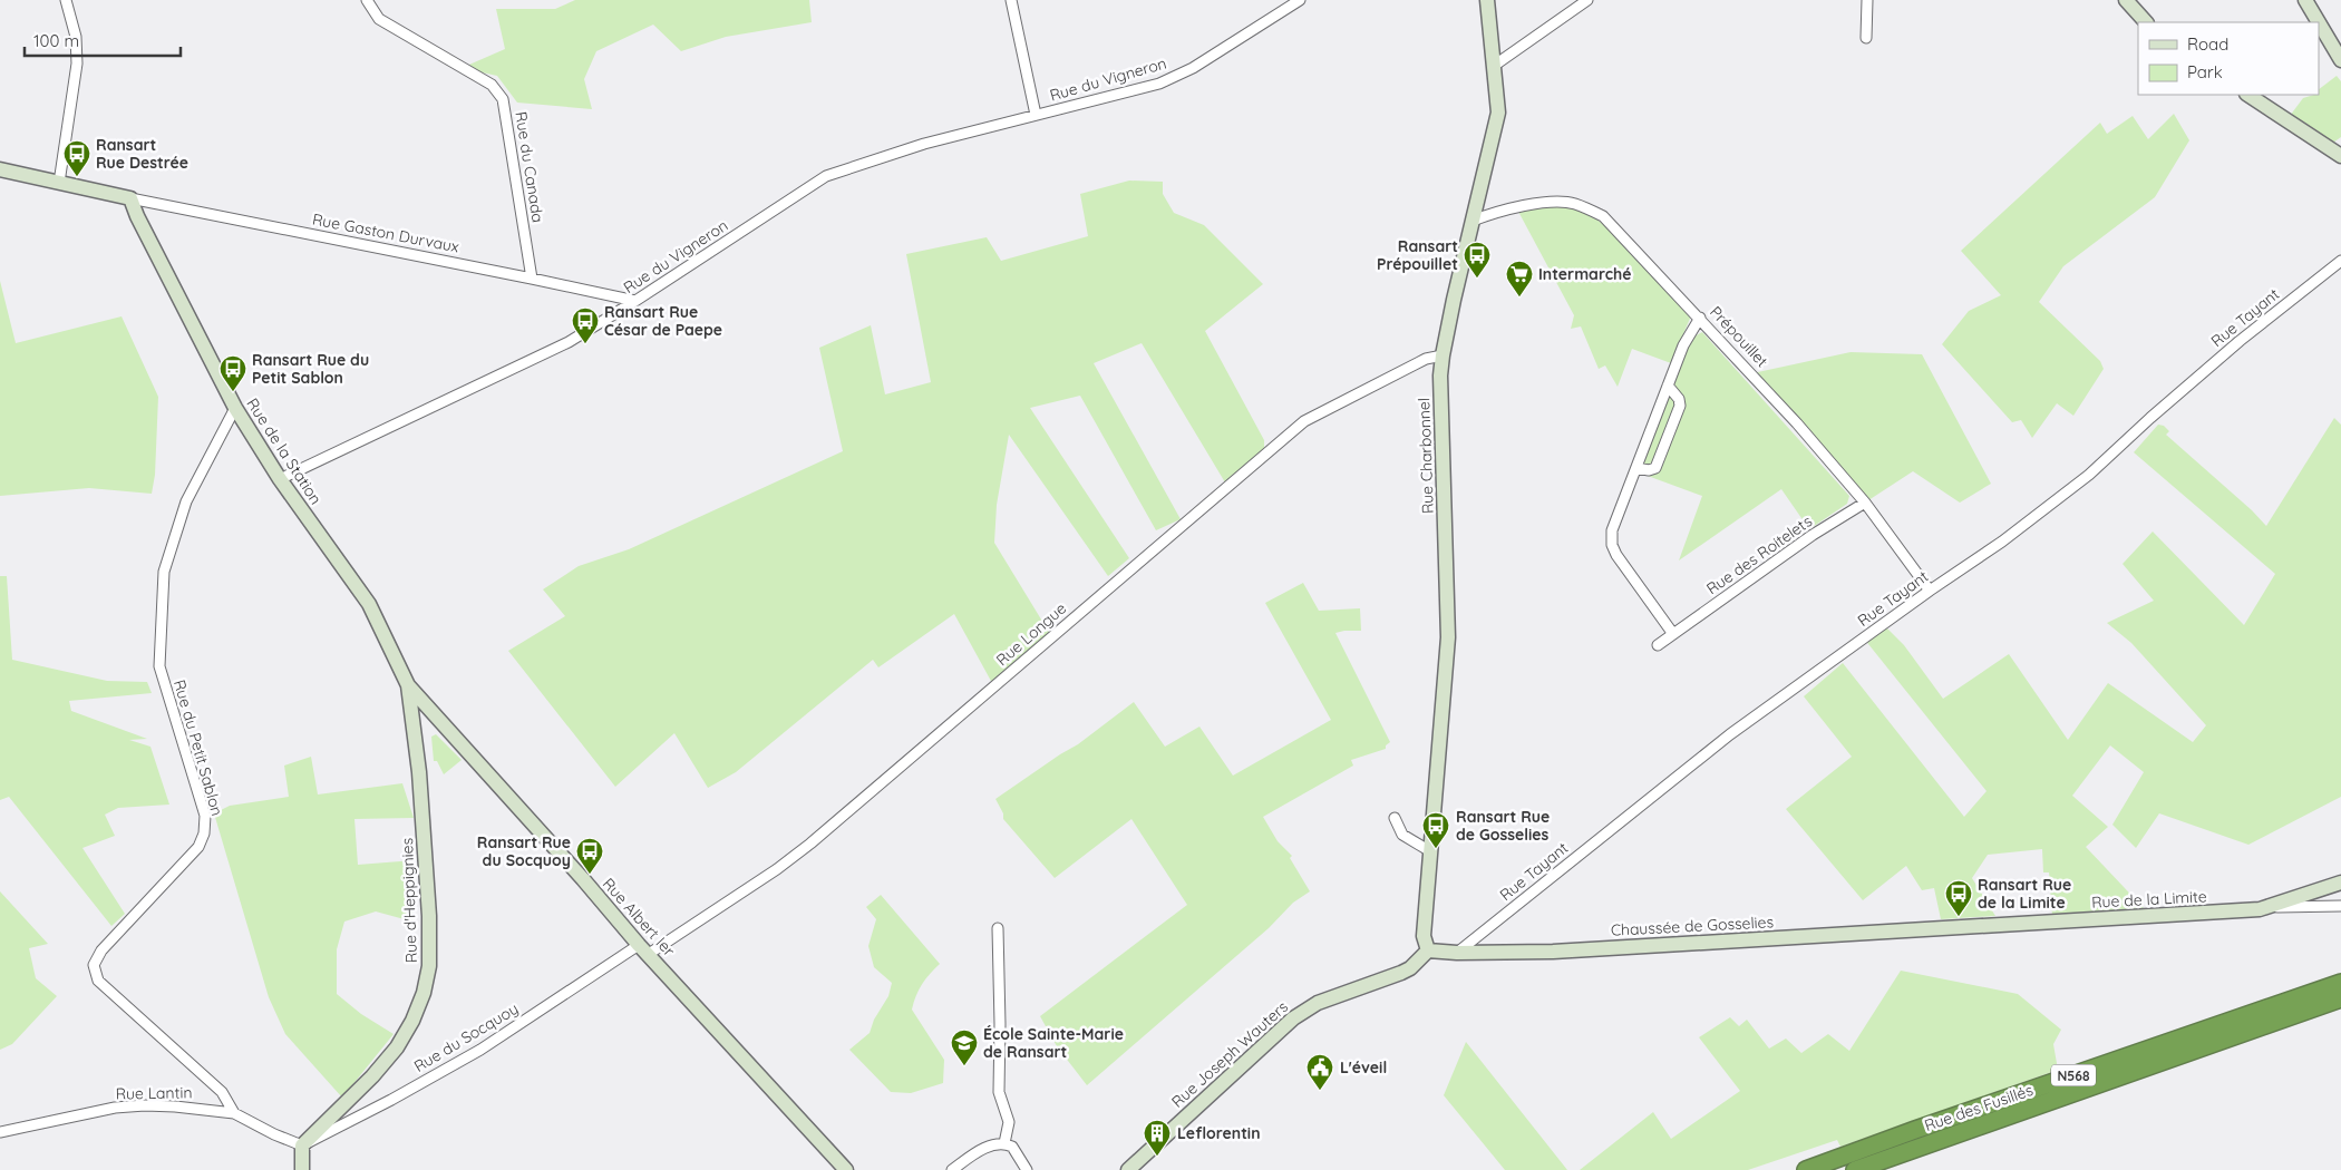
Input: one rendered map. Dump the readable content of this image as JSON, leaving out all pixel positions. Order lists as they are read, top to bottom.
{
  "streets": {
    "highway": ["N568", "Rue des Fusillés"],
    "street": [
      "Rue du Vigneron",
      "Rue du Canada",
      "Rue Gaston Durvaux",
      "Rue Tayant",
      "Prépouillet",
      "Rue de la Station",
      "Rue Charbonnel",
      "Rue des Roitelets",
      "Rue Longue",
      "Rue du Petit Sablon",
      "Rue de la Limite",
      "Rue d'Heppignies",
      "Rue Albert Ier",
      "Chaussée de Gosselies",
      "Rue du Socquoy",
      "Rue Joseph Wauters",
      "Rue Lantin"
    ]
  },
  "crossings": [
    ["Rue du Vigneron", "Rue Gaston Durvaux"],
    ["Rue du Vigneron", "Rue de la Station"],
    ["Rue du Canada", "Rue Gaston Durvaux"],
    ["Rue Gaston Durvaux", "Rue de la Station"],
    ["Rue Tayant", "Prépouillet"],
    ["Rue Tayant", "Chaussée de Gosselies"],
    ["Prépouillet", "Rue Charbonnel"],
    ["Prépouillet", "Rue des Roitelets"],
    ["Rue de la Station", "Rue du Petit Sablon"],
    ["Rue de la Station", "Rue d'Heppignies"],
    ["Rue de la Station", "Rue Albert Ier"],
    ["Rue Charbonnel", "Rue Longue"],
    ["Rue Charbonnel", "Rue Joseph Wauters"],
    ["Rue Longue", "Rue Albert Ier"],
    ["Rue Longue", "Rue du Socquoy"],
    ["Rue du Petit Sablon", "Rue Lantin"],
    ["Rue de la Limite", "Chaussée de Gosselies"],
    ["Rue d'Heppignies", "Rue Albert Ier"],
    ["Rue d'Heppignies", "Rue du Socquoy"],
    ["Rue d'Heppignies", "Rue Lantin"],
    ["Rue Albert Ier", "Rue du Socquoy"],
    ["Rue du Socquoy", "Rue Lantin"]
  ],
  "places": {
    "bus stop": [
      "Ransart Rue Destrée",
      "Ransart Prépouillet",
      "Ransart Rue César de Paepe",
      "Ransart Rue du Petit Sablon",
      "Ransart Rue de Gosselies",
      "Ransart Rue du Socquoy",
      "Ransart Rue de la Limite"
    ],
    "supermarket": ["Intermarché"],
    "school or university": ["École Sainte-Marie de Ransart"],
    "public building": ["L'éveil"],
    "building": ["Leflorentin"]
  },
  "legend": ["Road", "Park"],
  "scale_bar": "100 m"
}
